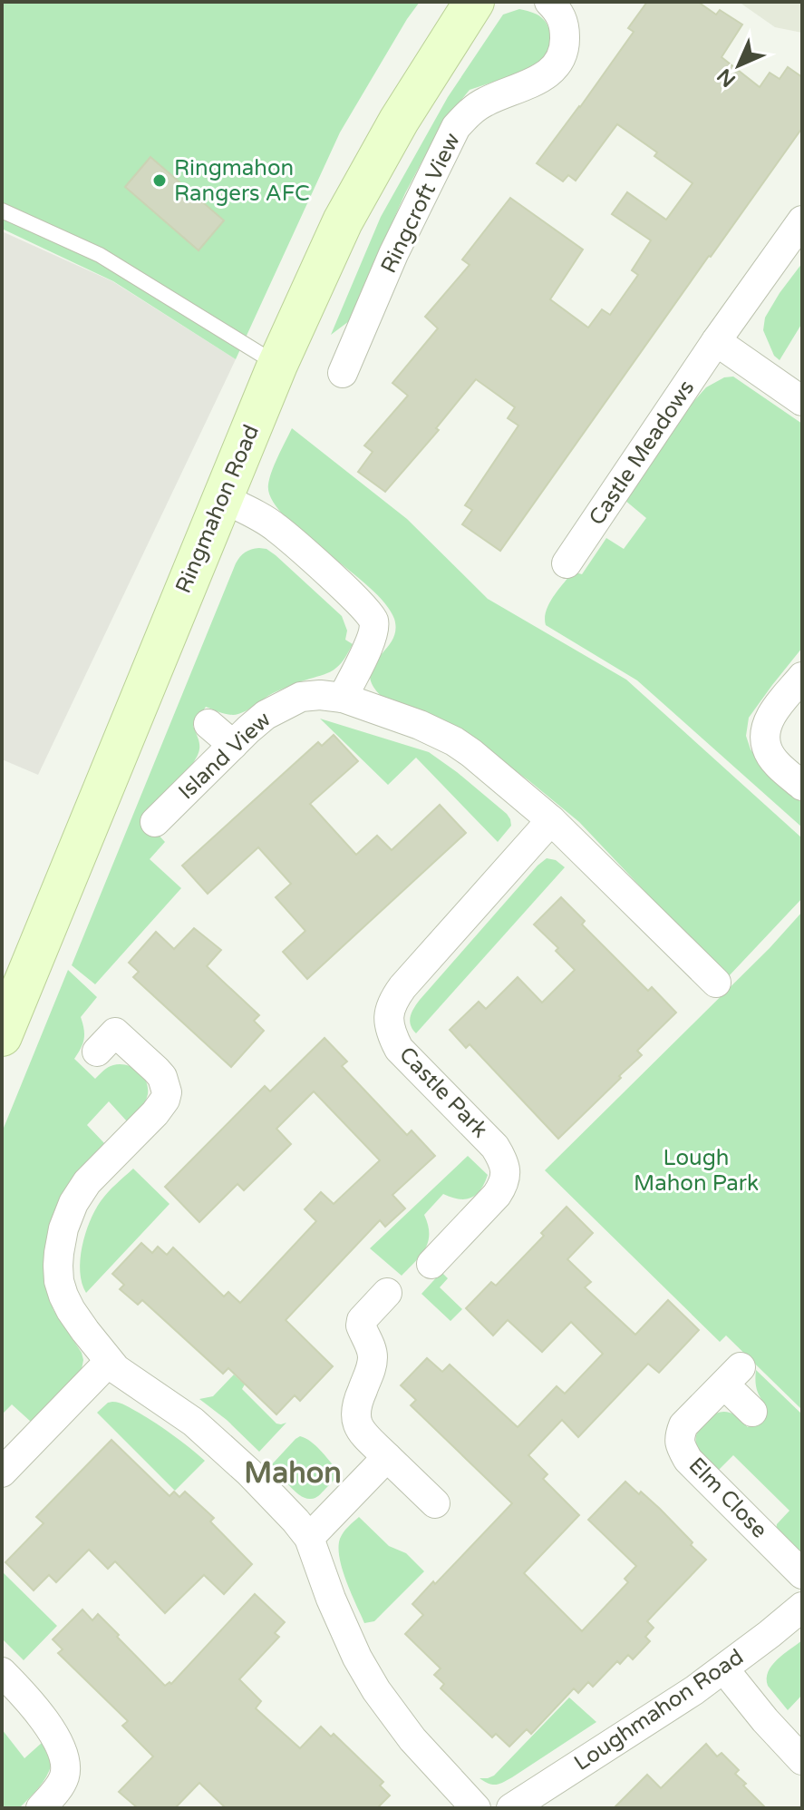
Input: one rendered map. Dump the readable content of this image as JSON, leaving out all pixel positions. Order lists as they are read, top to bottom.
{
  "streets": {
    "street": [
      "Ringcroft View",
      "Castle Meadows",
      "Ringmahon Road",
      "Island View",
      "Castle Park",
      "Elm Close",
      "Loughmahon Road"
    ]
  },
  "districts": ["Mahon"],
  "parks": ["Lough Mahon Park"],
  "places": ["Ringmahon Rangers AFC"],
  "north": "bottom left"
}
